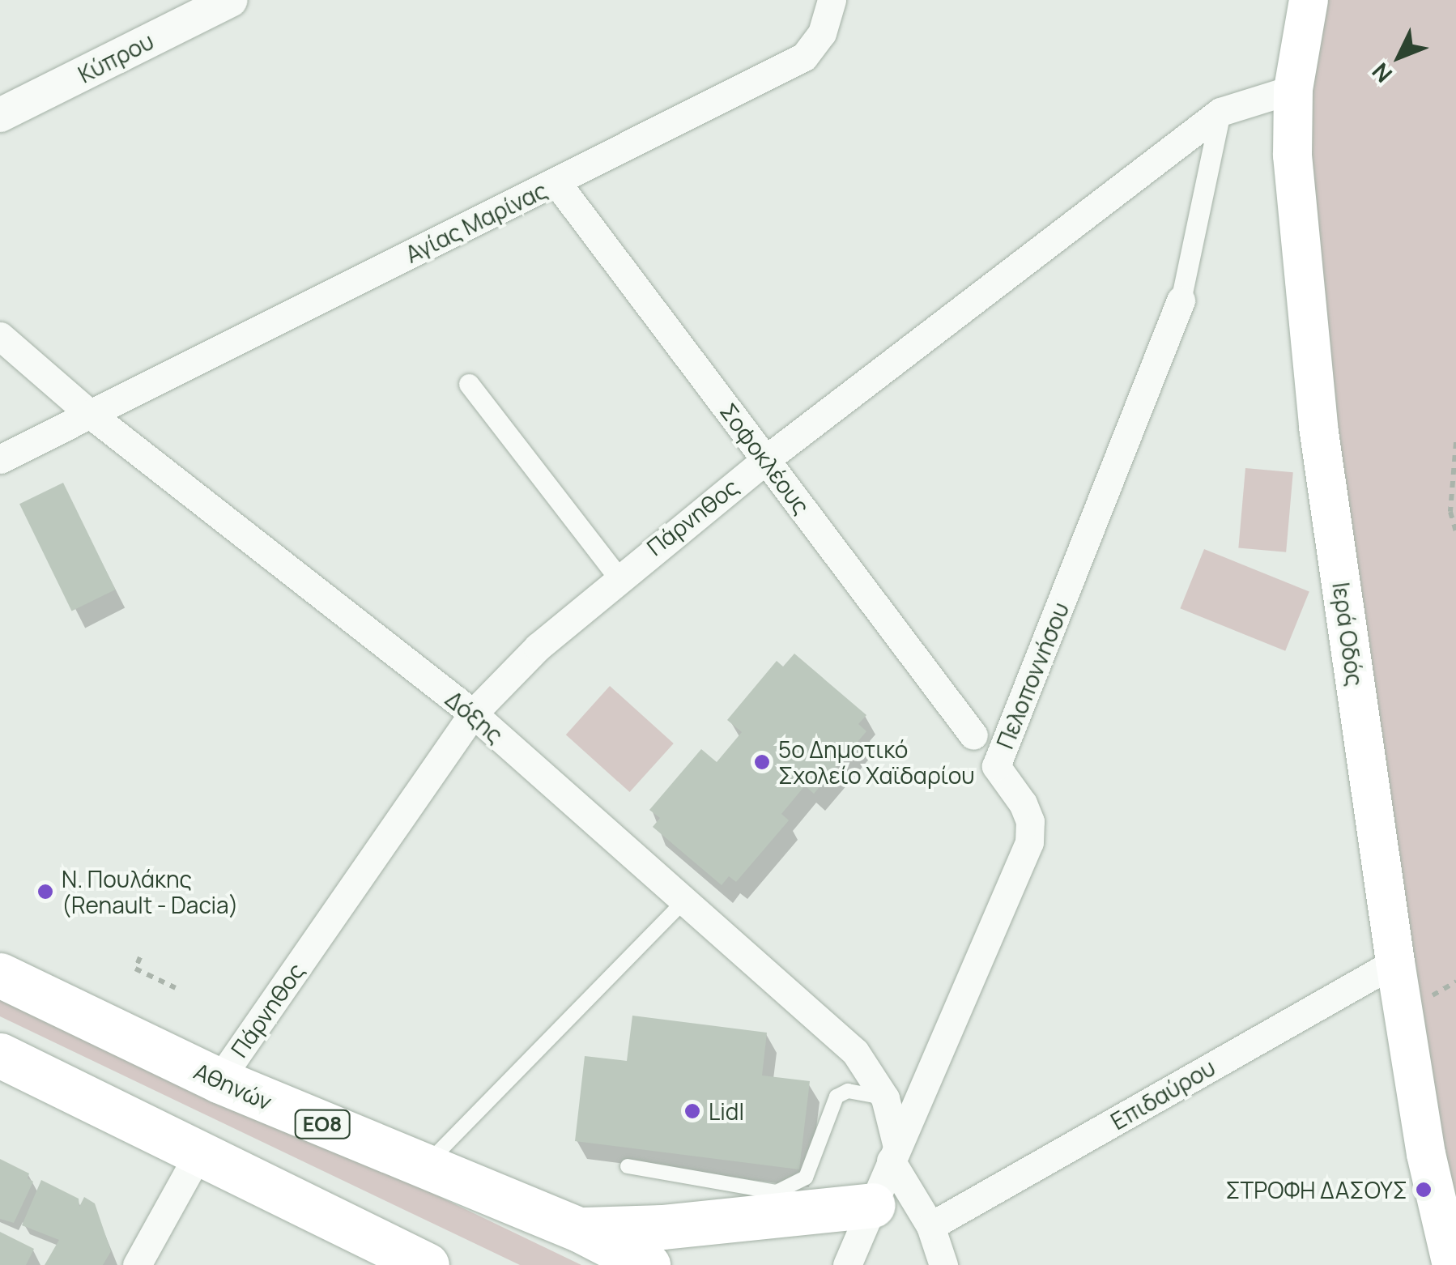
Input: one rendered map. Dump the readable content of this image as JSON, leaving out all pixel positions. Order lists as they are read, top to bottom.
{
  "streets": {
    "highway": ["Αθηνών", "ΕΟ8"],
    "main road": ["Ιερά Οδός"],
    "street": [
      "Κύπρου",
      "Αγίας Μαρίνας",
      "Σοφοκλέους",
      "Πάρνηθος",
      "Πελοποννήσου",
      "Δόξης",
      "Επιδαύρου"
    ]
  },
  "crossings": [
    ["Αγίας Μαρίνας", "Σοφοκλέους"],
    ["Αγίας Μαρίνας", "Δόξης"],
    ["Σοφοκλέους", "Πάρνηθος"],
    ["Πάρνηθος", "Ιερά Οδός"],
    ["Πάρνηθος", "Πελοποννήσου"],
    ["Πάρνηθος", "Δόξης"],
    ["Πάρνηθος", "Αθηνών"],
    ["Ιερά Οδός", "Επιδαύρου"],
    ["Πελοποννήσου", "Δόξης"]
  ],
  "places": [
    "5ο Δημοτικό Σχολείο Χαϊδαρίου",
    "Ν. Πουλάκης (Renault - Dacia)",
    "Lidl",
    "ΣΤΡΟΦΗ ΔΑΣΟΥΣ"
  ],
  "north": "bottom left"
}
